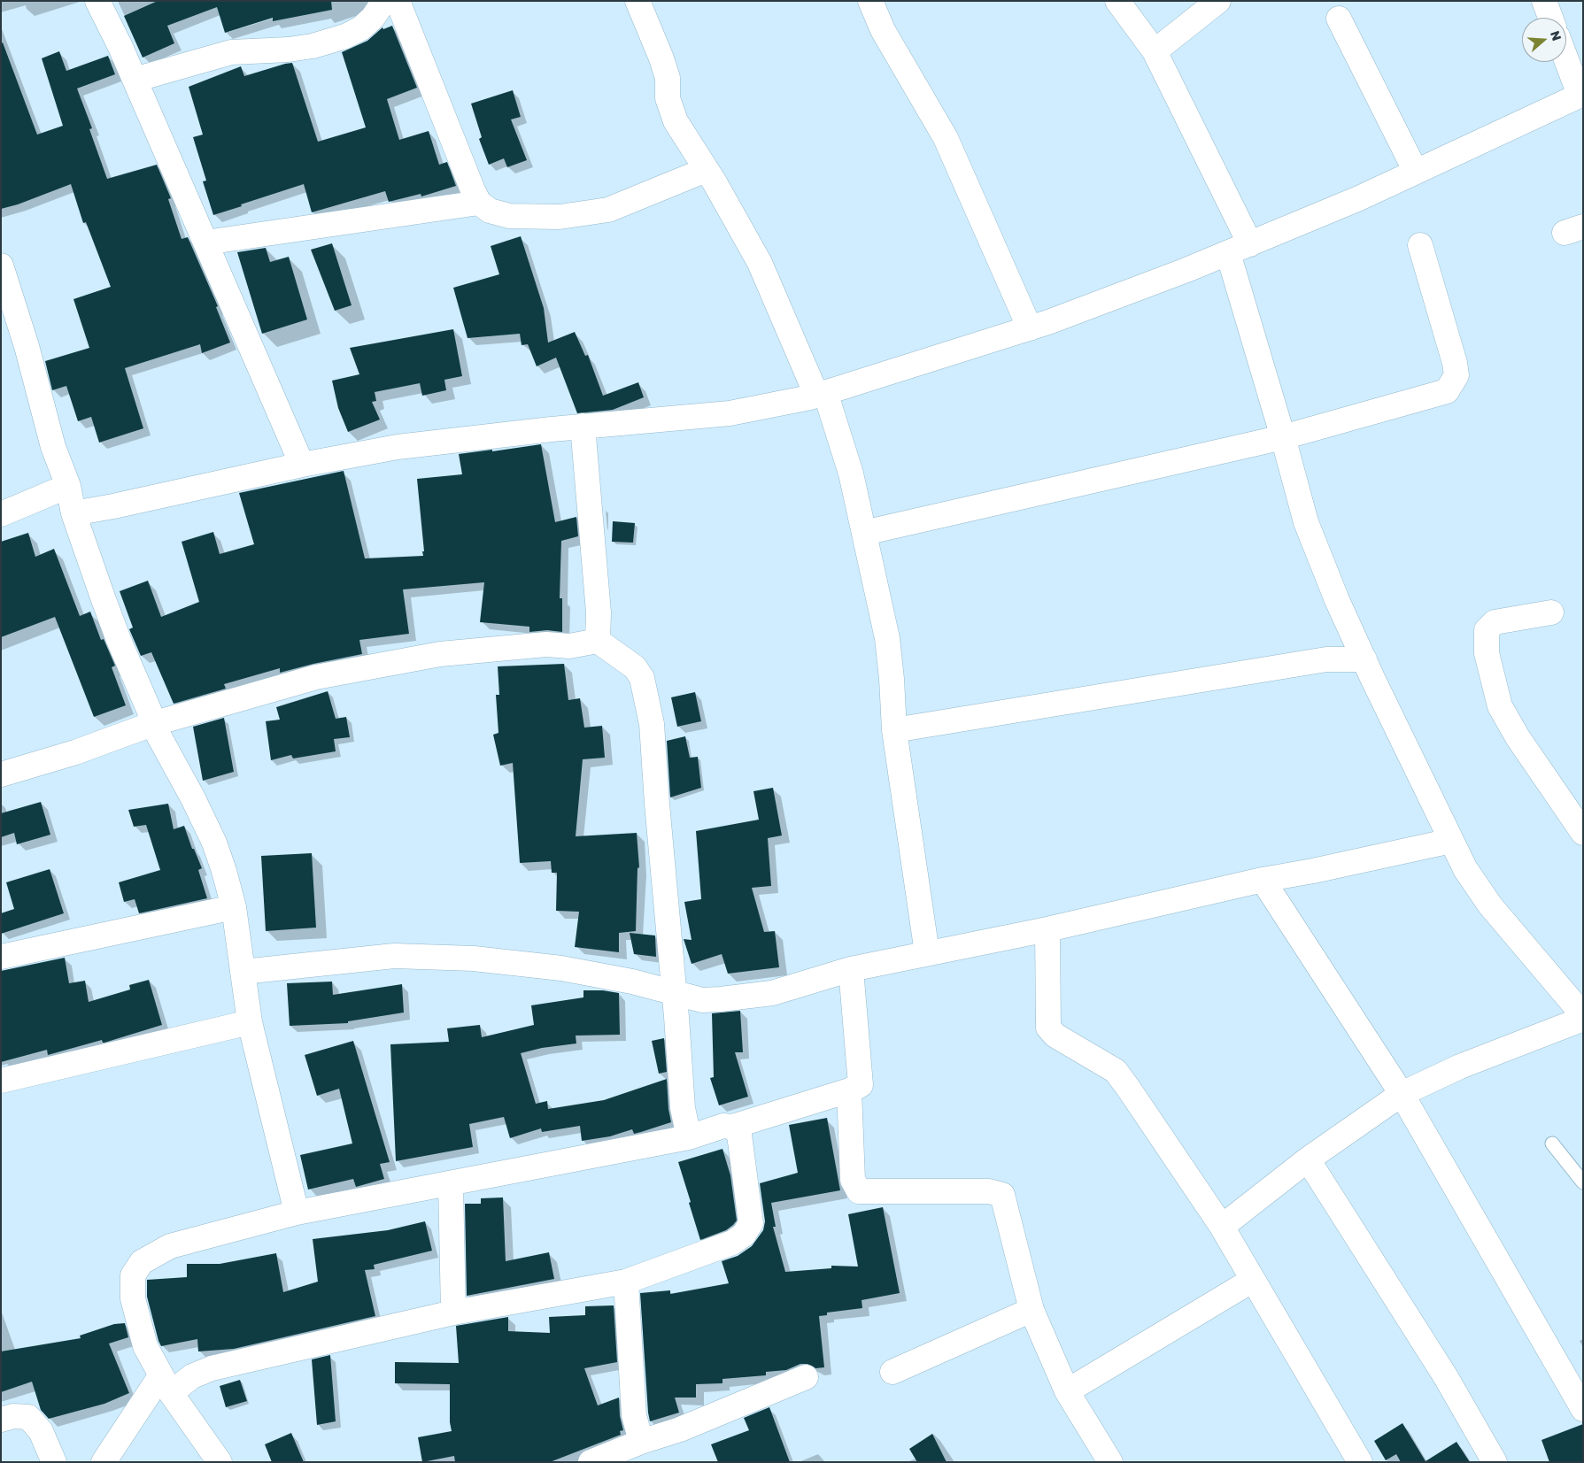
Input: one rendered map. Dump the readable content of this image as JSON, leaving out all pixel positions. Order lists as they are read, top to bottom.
{
  "north": "right"
}
